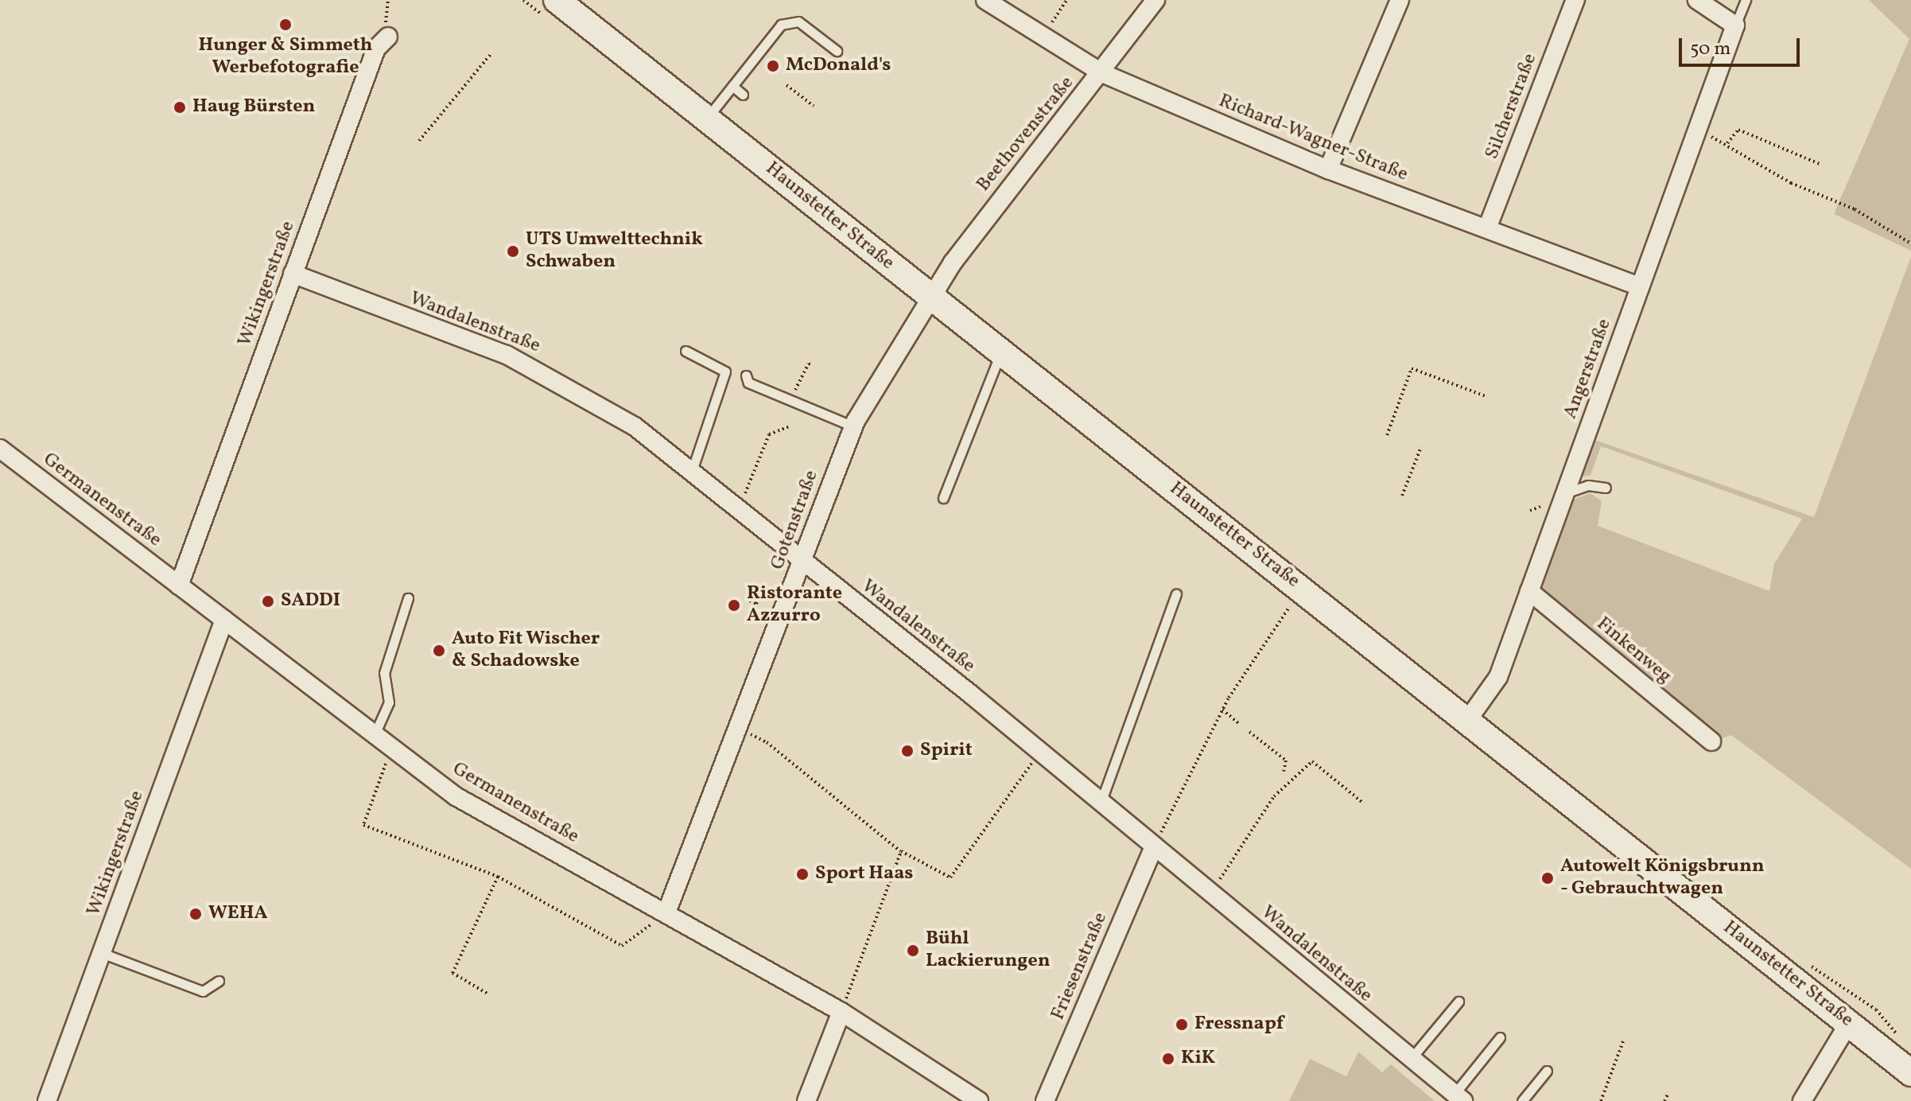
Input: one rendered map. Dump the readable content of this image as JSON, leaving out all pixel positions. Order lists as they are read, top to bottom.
{
  "streets": {
    "main road": ["Haunstetter Straße"],
    "street": [
      "Silcherstraße",
      "Beethovenstraße",
      "Richard-Wagner-Straße",
      "Wikingerstraße",
      "Wandalenstraße",
      "Angerstraße",
      "Germanenstraße",
      "Gotenstraße",
      "Finkenweg",
      "Friesenstraße"
    ]
  },
  "crossings": [
    ["Silcherstraße", "Richard-Wagner-Straße"],
    ["Beethovenstraße", "Richard-Wagner-Straße"],
    ["Beethovenstraße", "Haunstetter Straße"],
    ["Beethovenstraße", "Gotenstraße"],
    ["Richard-Wagner-Straße", "Angerstraße"],
    ["Haunstetter Straße", "Angerstraße"],
    ["Haunstetter Straße", "Gotenstraße"],
    ["Wikingerstraße", "Wandalenstraße"],
    ["Wikingerstraße", "Germanenstraße"],
    ["Wandalenstraße", "Gotenstraße"],
    ["Wandalenstraße", "Friesenstraße"],
    ["Angerstraße", "Finkenweg"],
    ["Germanenstraße", "Gotenstraße"]
  ],
  "places": [
    "Hunger & Simmeth Werbefotografie",
    "McDonald's",
    "Haug Bürsten",
    "UTS Umwelttechnik Schwaben",
    "SADDI",
    "Ristorante Azzurro",
    "Auto Fit Wischer & Schadowske",
    "Spirit",
    "Sport Haas",
    "Autowelt Königsbrunn - Gebrauchtwagen",
    "WEHA",
    "Bühl Lackierungen",
    "Fressnapf",
    "KiK"
  ],
  "scale_bar": "50 m"
}
